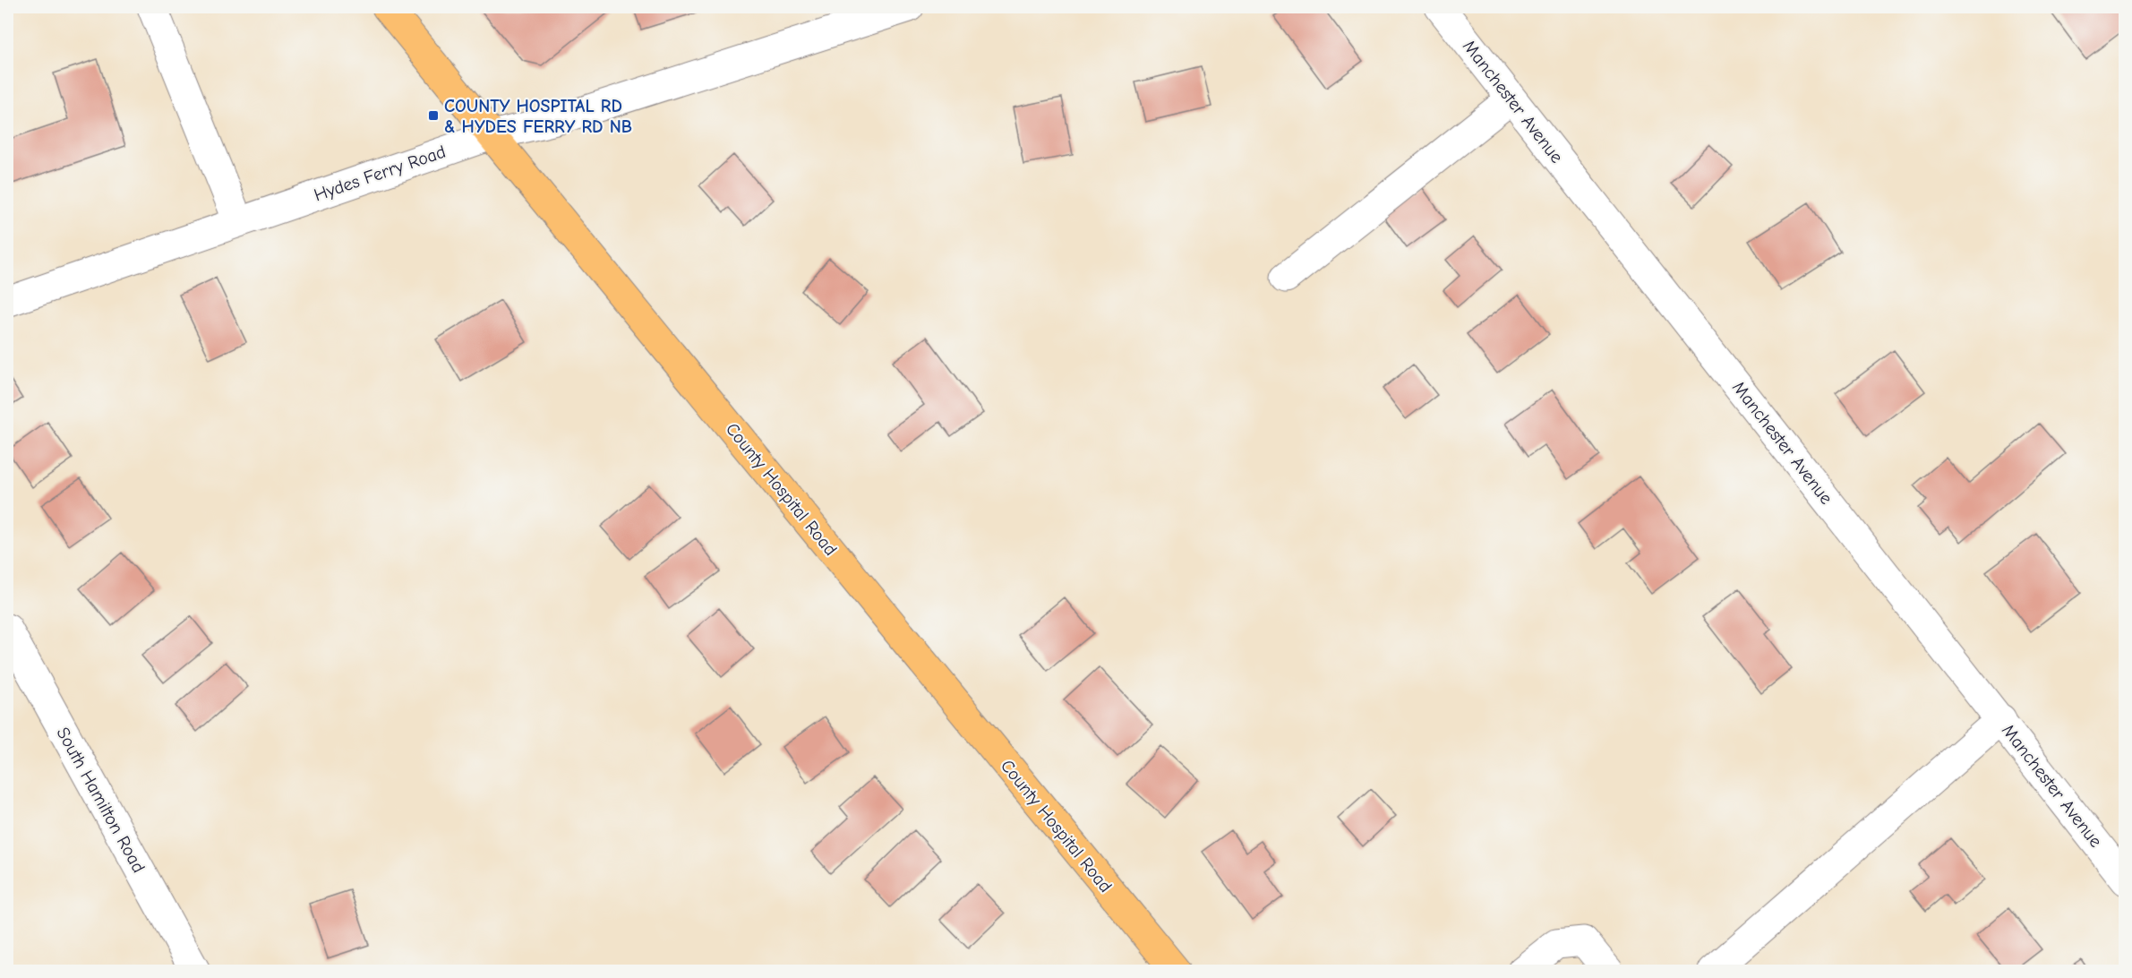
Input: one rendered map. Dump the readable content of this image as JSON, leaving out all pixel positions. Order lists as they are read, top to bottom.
{
  "streets": {
    "main road": ["County Hospital Road"],
    "street": ["Manchester Avenue", "Hydes Ferry Road", "South Hamilton Road"]
  },
  "crossings": [
    ["Hydes Ferry Road", "County Hospital Road"]
  ],
  "places": {
    "transit": ["COUNTY HOSPITAL RD & HYDES FERRY RD NB"]
  }
}
